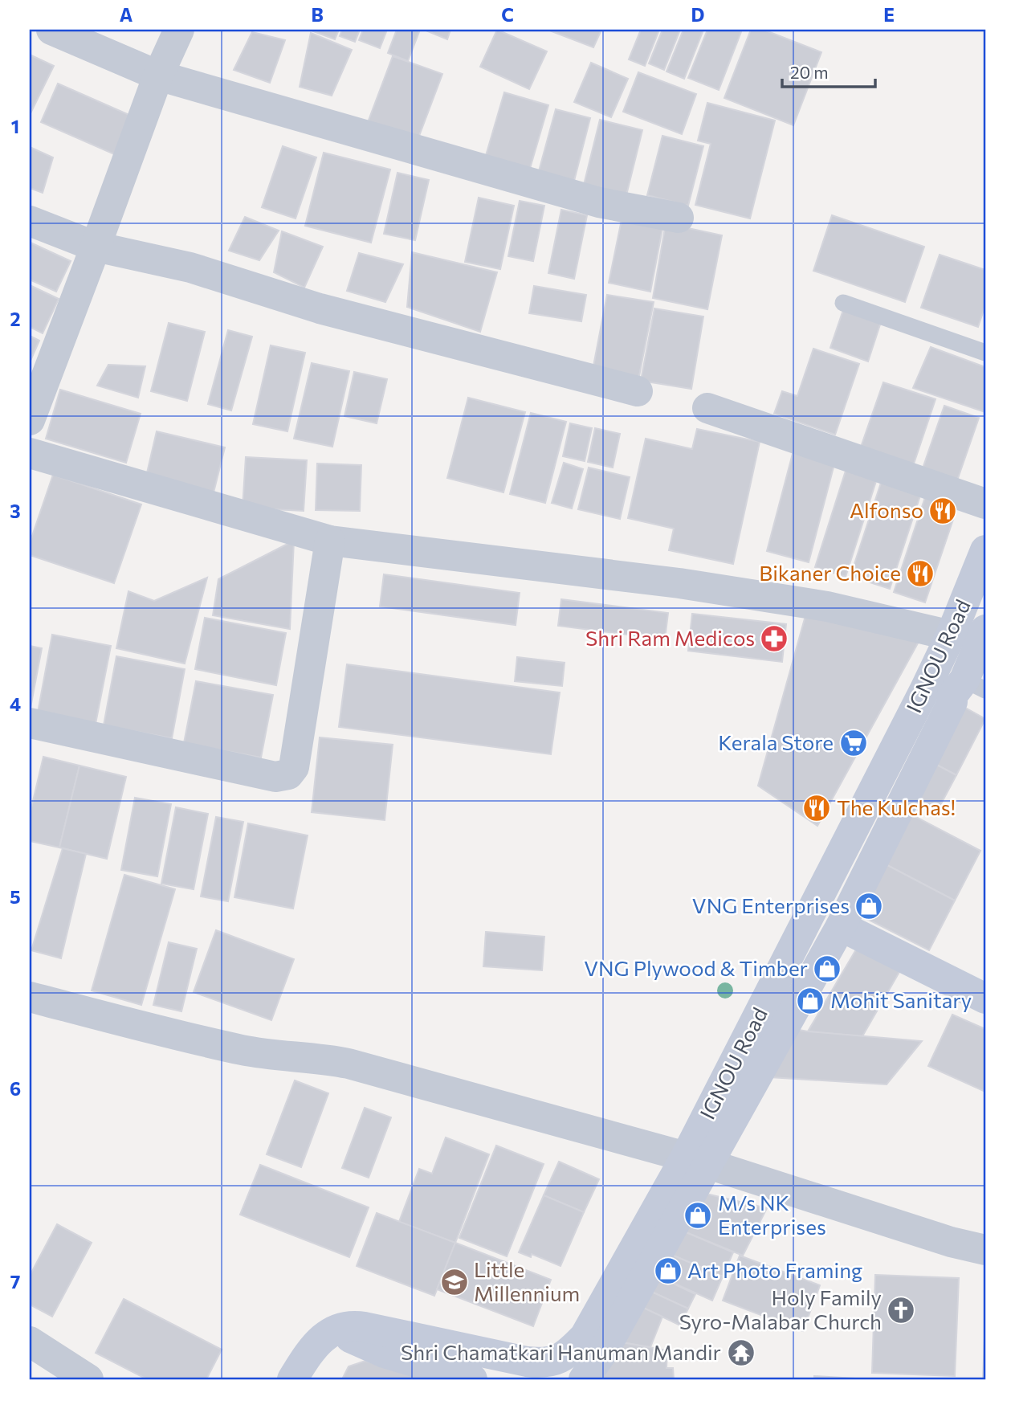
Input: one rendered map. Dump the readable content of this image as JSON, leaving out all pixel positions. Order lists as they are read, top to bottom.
{
  "streets": {
    "street": ["IGNOU Road"]
  },
  "places": {
    "restaurant": ["Alfonso", "Bikaner Choice", "The Kulchas!"],
    "pharmacy": ["Shri Ram Medicos"],
    "supermarket": ["Kerala Store"],
    "shop": [
      "VNG Enterprises",
      "VNG Plywood & Timber",
      "Mohit Sanitary",
      "M/s NK Enterprises",
      "Art Photo Framing"
    ],
    "school or university": ["Little Millennium"],
    "church": ["Holy Family Syro-Malabar Church"],
    "temple": ["Shri Chamatkari Hanuman Mandir"]
  },
  "scale_bar": "20 m",
  "grid": {
    "columns": [
      "A",
      "B",
      "C",
      "D",
      "E"
    ],
    "rows": [
      "1",
      "2",
      "3",
      "4",
      "5",
      "6",
      "7"
    ]
  }
}
